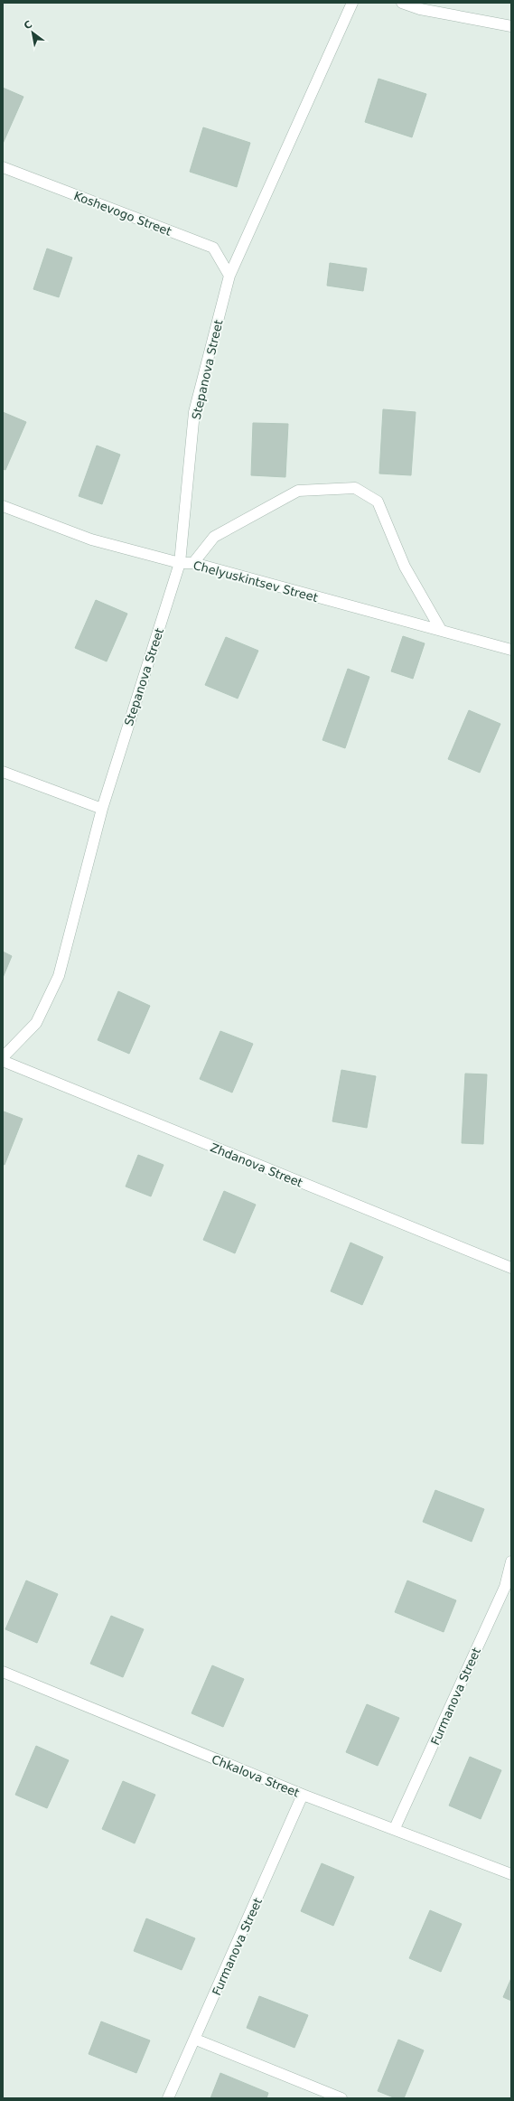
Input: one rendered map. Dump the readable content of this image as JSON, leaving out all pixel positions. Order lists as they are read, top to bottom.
{
  "streets": {
    "street": [
      "Koshevogo Street",
      "Stepanova Street",
      "Chelyuskintsev Street",
      "Zhdanova Street",
      "Furmanova Street",
      "Chkalova Street"
    ]
  },
  "crossings": [
    ["Koshevogo Street", "Stepanova Street"],
    ["Stepanova Street", "Chelyuskintsev Street"],
    ["Furmanova Street", "Chkalova Street"]
  ],
  "north": "top left"
}
